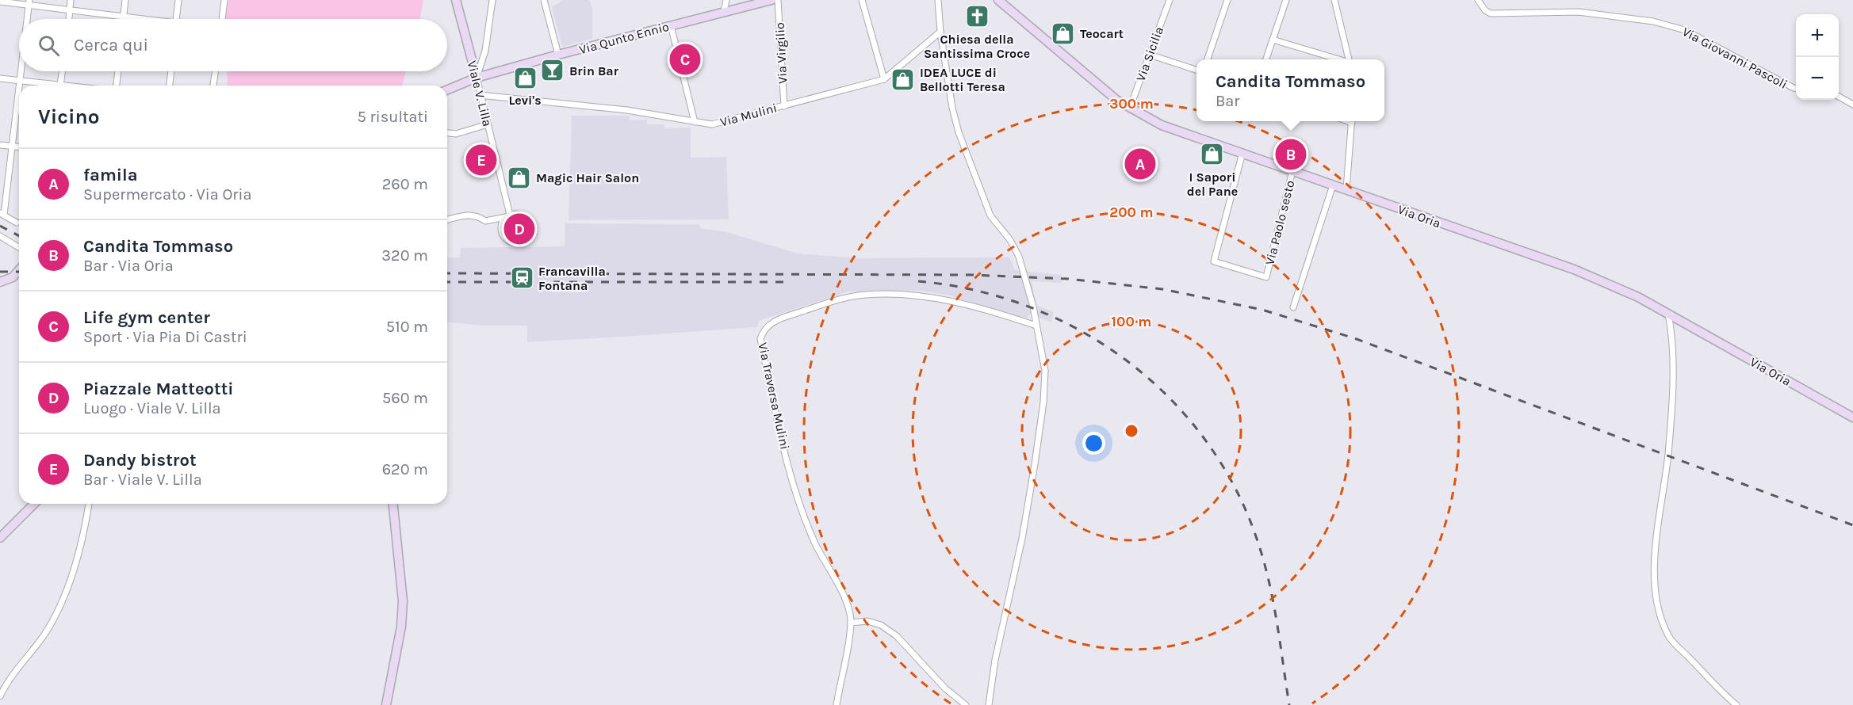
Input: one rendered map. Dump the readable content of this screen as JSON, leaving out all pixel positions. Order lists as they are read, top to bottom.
{
  "streets": {
    "main road": ["Via Qunto Ennio", "Viale V. Lilla", "Via Oria"],
    "street": [
      "Via Virgilio",
      "Via Sicilia",
      "Via Giovanni Pascoli",
      "Via Mulini",
      "Via Paolo sesto",
      "Via Traversa Mulini"
    ]
  },
  "crossings": [
    ["Via Qunto Ennio", "Viale V. Lilla"],
    ["Via Virgilio", "Via Mulini"],
    ["Via Sicilia", "Via Oria"],
    ["Viale V. Lilla", "Via Mulini"],
    ["Via Oria", "Via Paolo sesto"]
  ],
  "places": {
    "church": ["Chiesa della Santissima Croce"],
    "shop": [
      "Teocart",
      "Levi's",
      "IDEA LUCE di Bellotti Teresa",
      "I Sapori del Pane",
      "Magic Hair Salon"
    ],
    "bar": ["Brin Bar"],
    "station": ["Francavilla Fontana"]
  },
  "page": {
    "map_buttons": ["+", "−"],
    "search": "Cerca qui",
    "pins": [
      "C",
      "B",
      "E",
      "A",
      "D"
    ],
    "popup": ["Candita Tommaso", "Bar"],
    "heading": ["Vicino", "5 risultati"],
    "list": [
      {
        "mark": "A",
        "name": "famila",
        "note": "Supermercato · Via Oria",
        "value": "260 m"
      },
      {
        "mark": "B",
        "name": "Candita Tommaso",
        "note": "Bar · Via Oria",
        "value": "320 m"
      },
      {
        "mark": "C",
        "name": "Life gym center",
        "note": "Sport · Via Pia Di Castri",
        "value": "510 m"
      },
      {
        "mark": "D",
        "name": "Piazzale Matteotti",
        "note": "Luogo · Viale V. Lilla",
        "value": "560 m"
      },
      {
        "mark": "E",
        "name": "Dandy bistrot",
        "note": "Bar · Viale V. Lilla",
        "value": "620 m"
      }
    ]
  },
  "rings": ["300 m", "200 m", "100 m"]
}
